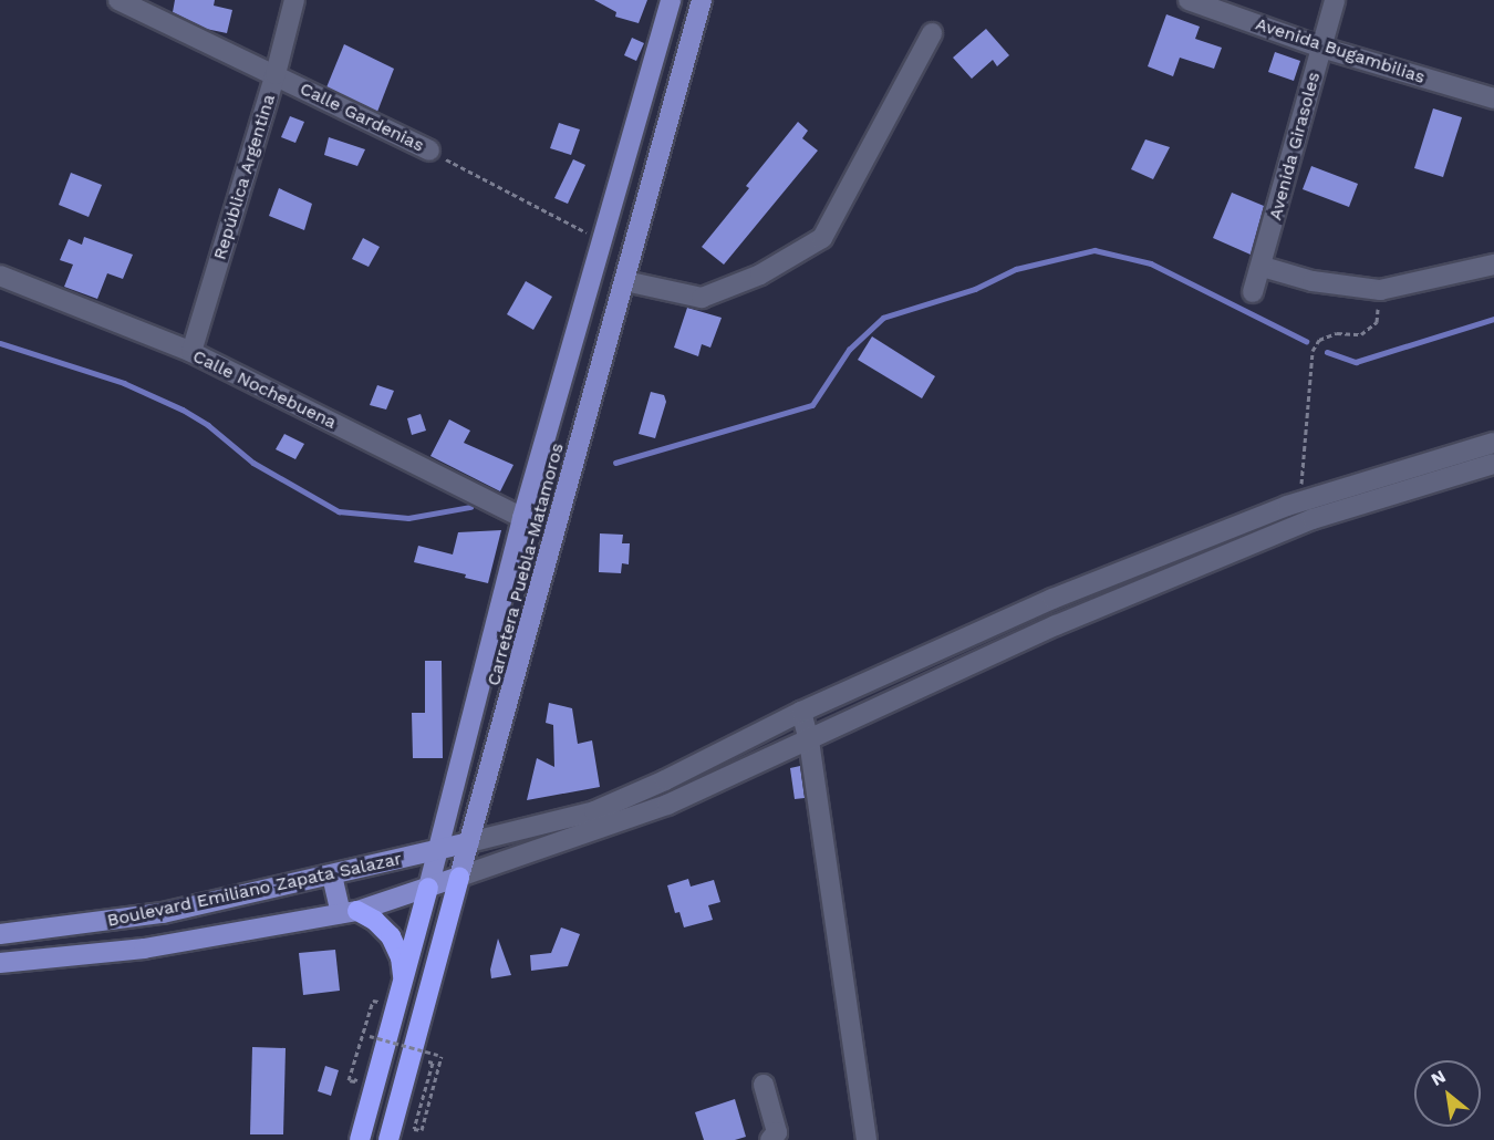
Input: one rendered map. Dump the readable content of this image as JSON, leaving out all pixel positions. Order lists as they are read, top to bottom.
{
  "streets": {
    "highway": ["Carretera Puebla-Matamoros"],
    "main road": ["Boulevard Emiliano Zapata Salazar"],
    "street": [
      "Avenida Bugambilias",
      "Calle Gardenias",
      "Avenida Girasoles",
      "República Argentina",
      "Calle Nochebuena"
    ]
  },
  "crossings": [
    ["Avenida Bugambilias", "Avenida Girasoles"],
    ["Calle Gardenias", "República Argentina"],
    ["Calle Gardenias", "Carretera Puebla-Matamoros"],
    ["República Argentina", "Calle Nochebuena"],
    ["Calle Nochebuena", "Carretera Puebla-Matamoros"],
    ["Carretera Puebla-Matamoros", "Boulevard Emiliano Zapata Salazar"]
  ],
  "north": "top left"
}
